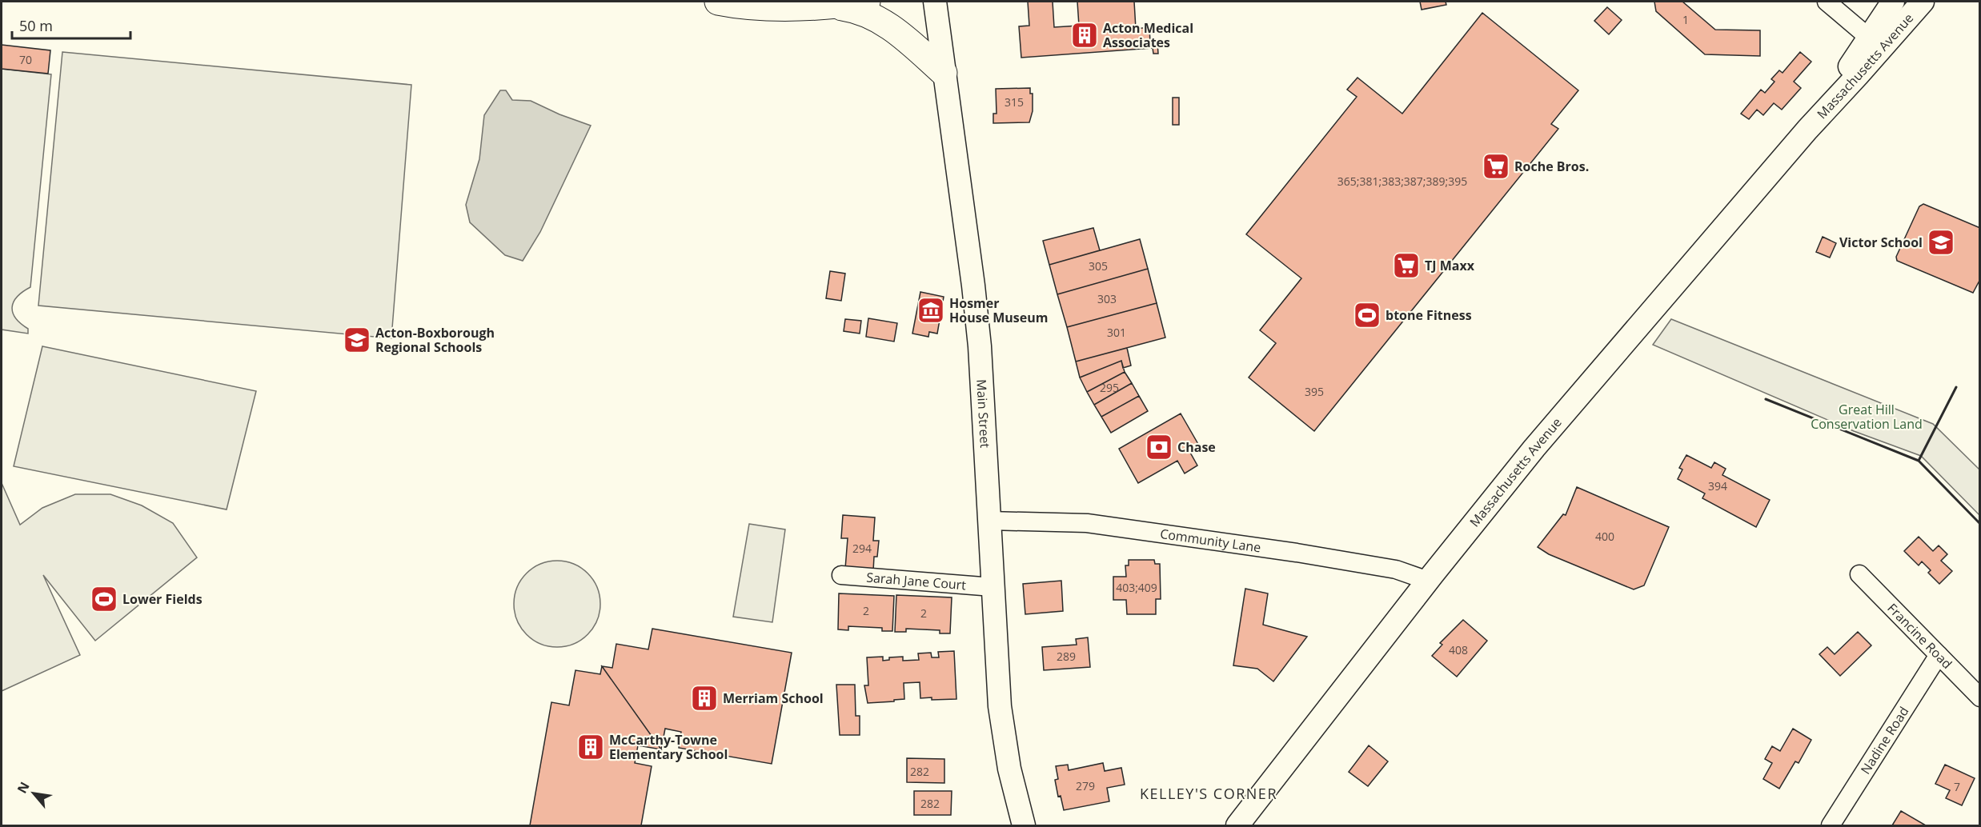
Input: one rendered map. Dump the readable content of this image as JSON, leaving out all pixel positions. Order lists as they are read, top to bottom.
{
  "streets": {
    "main road": ["Massachusetts Avenue", "Main Street"],
    "street": [
      "Community Lane",
      "Sarah Jane Court",
      "Francine Road",
      "Nadine Road"
    ]
  },
  "crossings": [
    ["Massachusetts Avenue", "Community Lane"],
    ["Main Street", "Community Lane"],
    ["Main Street", "Sarah Jane Court"],
    ["Francine Road", "Nadine Road"]
  ],
  "districts": ["KELLEY'S CORNER"],
  "parks": ["Great Hill Conservation Land"],
  "places": {
    "building": ["Acton Medical Associates", "Merriam School", "McCarthy-Towne Elementary School"],
    "supermarket": ["Roche Bros.", "TJ Maxx"],
    "school or university": ["Victor School", "Acton-Boxborough Regional Schools"],
    "museum": ["Hosmer House Museum"],
    "sports": ["btone Fitness", "Lower Fields"],
    "bank": ["Chase"]
  },
  "house_numbers": [
    "1",
    "70",
    "315",
    "365;381;383;387;389;395",
    "305",
    "303",
    "301",
    "295",
    "395",
    "394",
    "400",
    "294",
    "403;409",
    "2",
    "2",
    "408",
    "289",
    "282",
    "279",
    "7",
    "282"
  ],
  "scale_bar": "50 m",
  "north": "top left"
}
